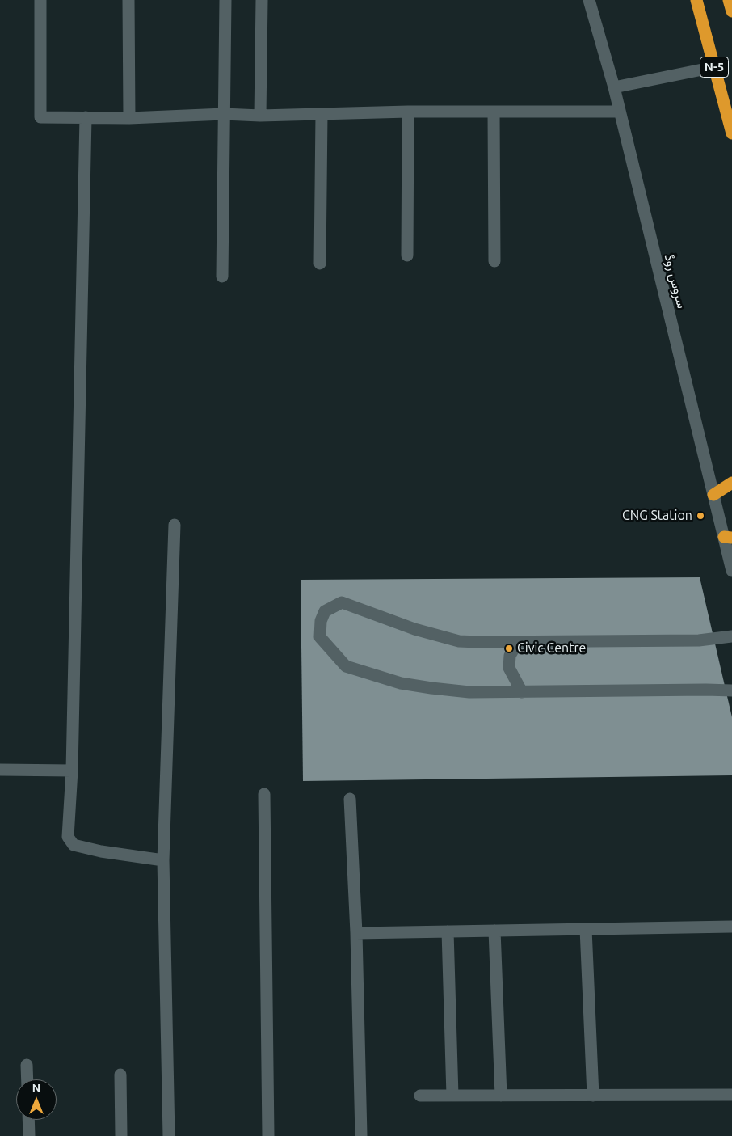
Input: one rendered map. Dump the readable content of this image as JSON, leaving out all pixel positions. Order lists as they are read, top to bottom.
{
  "streets": {
    "highway": ["N-5"],
    "street": ["سروس روڈ"]
  },
  "places": ["CNG Station", "Civic Centre"],
  "north": "top"
}
